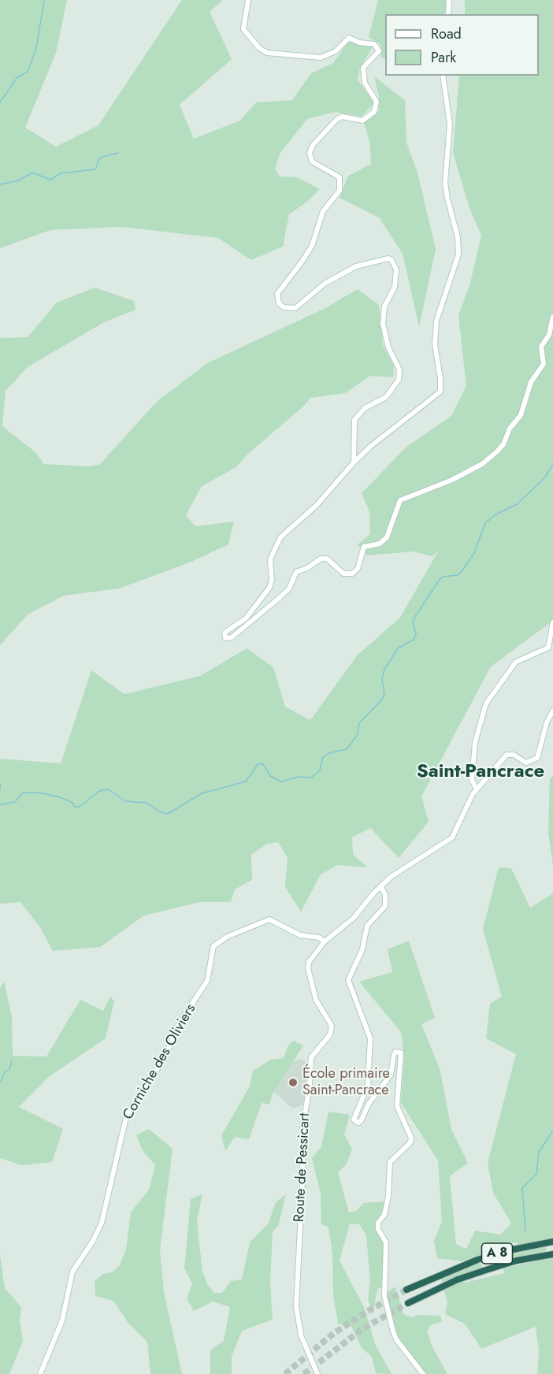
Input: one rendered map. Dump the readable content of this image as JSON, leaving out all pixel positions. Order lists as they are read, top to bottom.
{
  "streets": {
    "highway": ["A 8"],
    "street": ["Corniche des Oliviers", "Route de Pessicart"]
  },
  "crossings": [
    ["Corniche des Oliviers", "Route de Pessicart"]
  ],
  "districts": ["Saint-Pancrace"],
  "places": ["École primaire Saint-Pancrace"],
  "legend": ["Road", "Park"]
}
